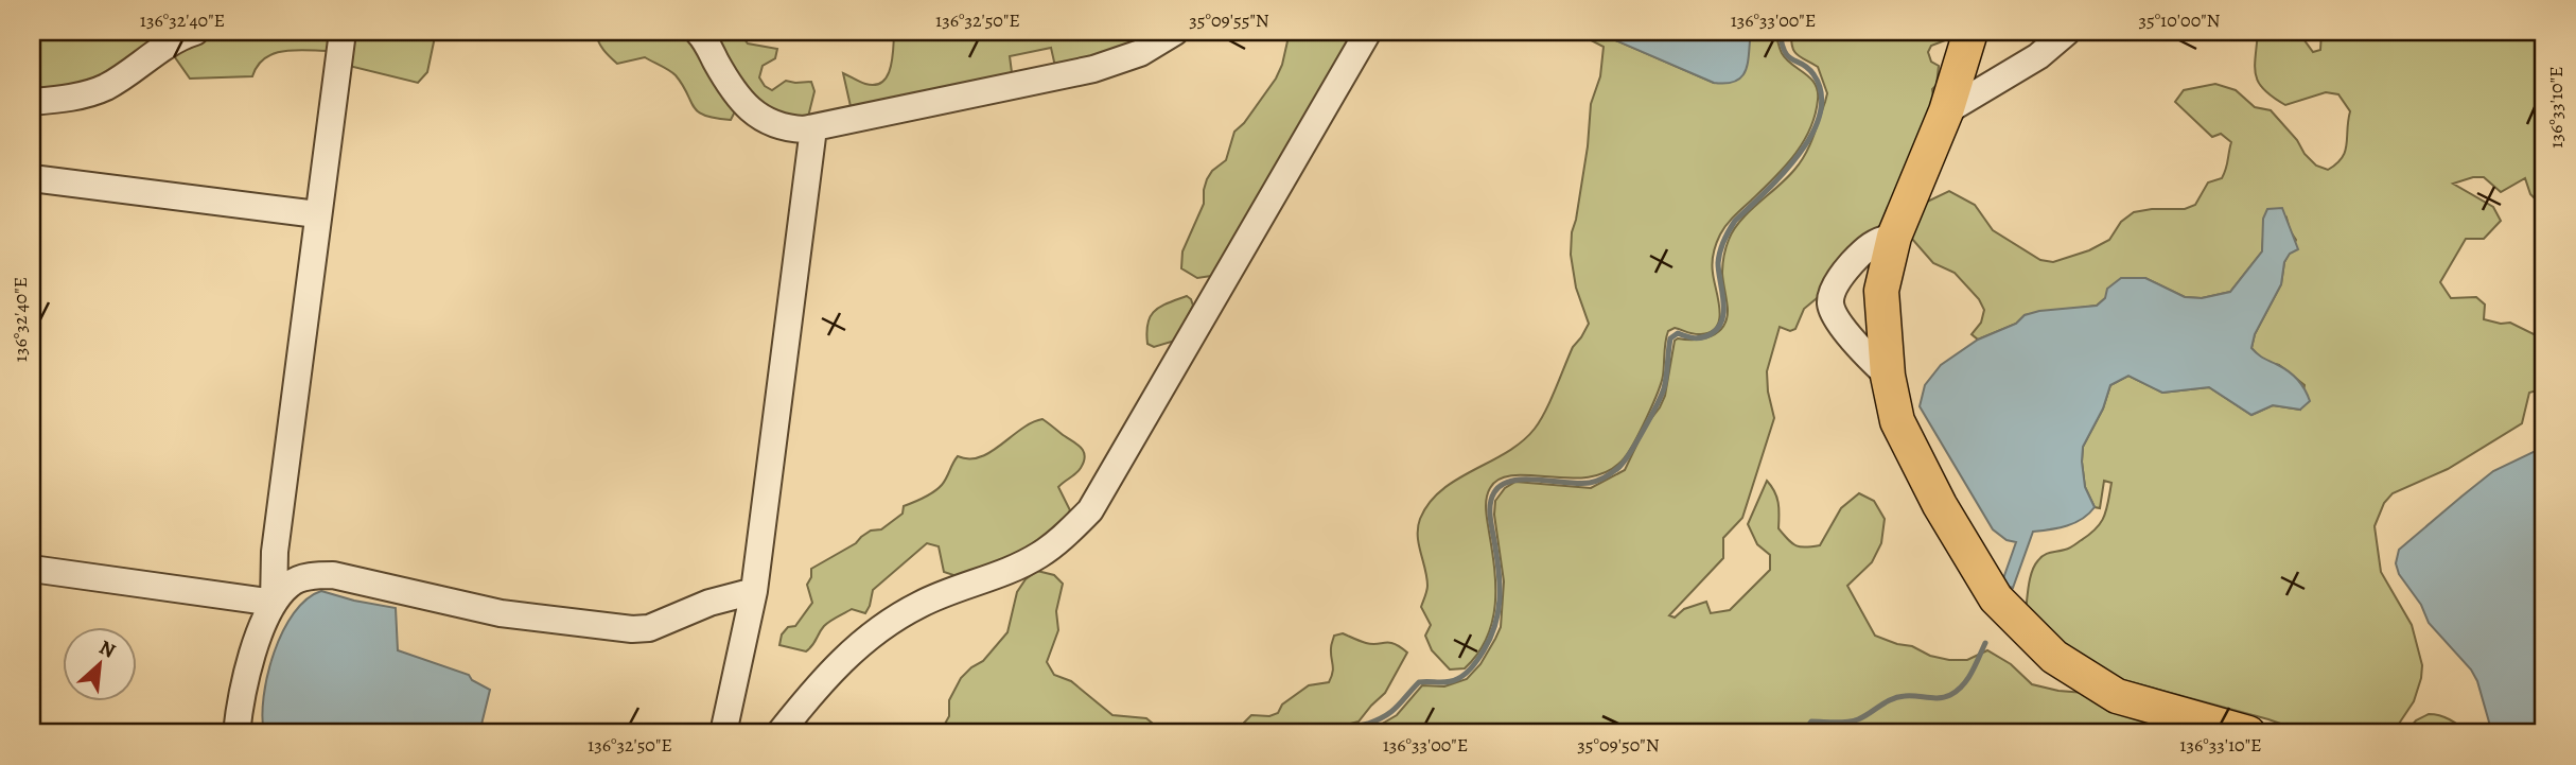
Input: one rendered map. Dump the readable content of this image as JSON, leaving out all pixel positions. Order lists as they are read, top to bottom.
{
  "north": "top right",
  "coordinates": [
    "136°32'40\"E",
    "136°32'50\"E",
    "35°09'55\"N",
    "136°33'00\"E",
    "35°10'00\"N",
    "136°33'10\"E",
    "35°09'50\"N"
  ]
}
